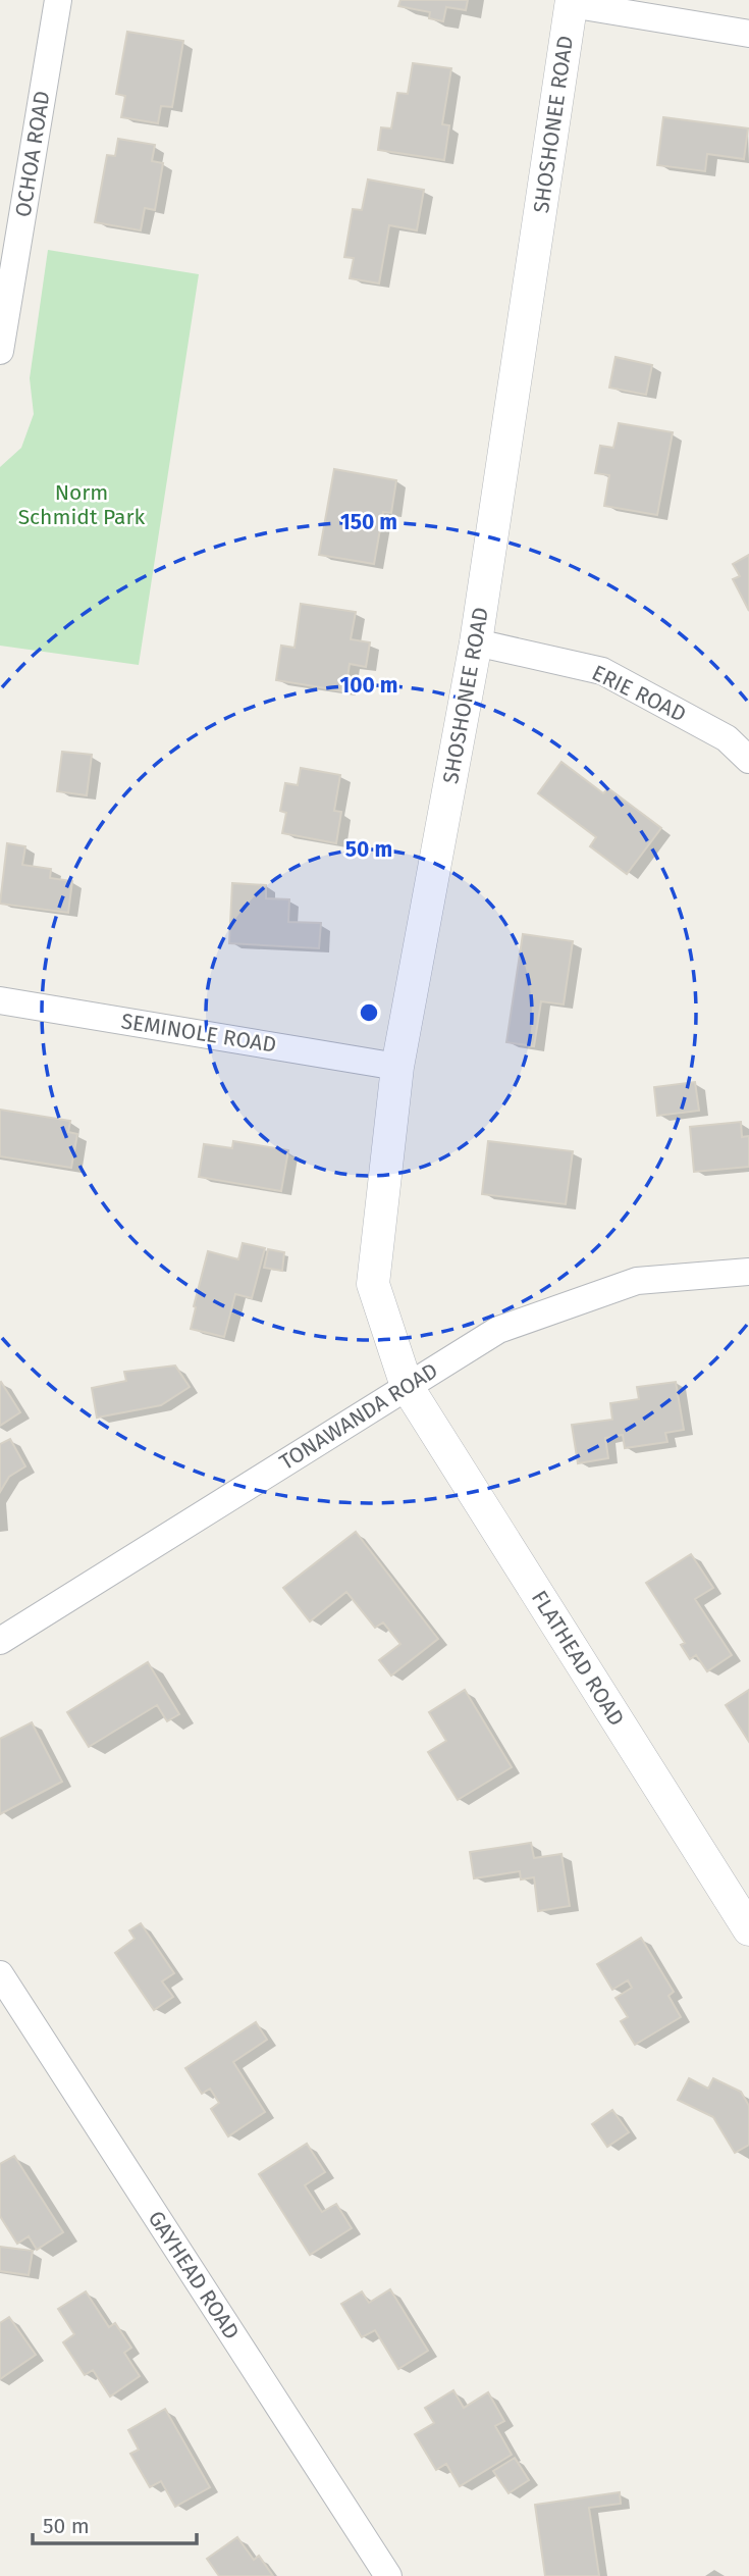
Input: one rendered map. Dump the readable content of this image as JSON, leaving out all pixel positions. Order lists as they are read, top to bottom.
{
  "streets": {
    "street": [
      "SHOSHONEE ROAD",
      "OCHOA ROAD",
      "ERIE ROAD",
      "SEMINOLE ROAD",
      "TONAWANDA ROAD",
      "FLATHEAD ROAD",
      "GAYHEAD ROAD"
    ]
  },
  "crossings": [
    ["SHOSHONEE ROAD", "ERIE ROAD"],
    ["SHOSHONEE ROAD", "SEMINOLE ROAD"],
    ["SHOSHONEE ROAD", "TONAWANDA ROAD"],
    ["SHOSHONEE ROAD", "FLATHEAD ROAD"],
    ["TONAWANDA ROAD", "FLATHEAD ROAD"]
  ],
  "parks": ["Norm Schmidt Park"],
  "scale_bar": "50 m",
  "rings": ["150 m", "100 m", "50 m"]
}
